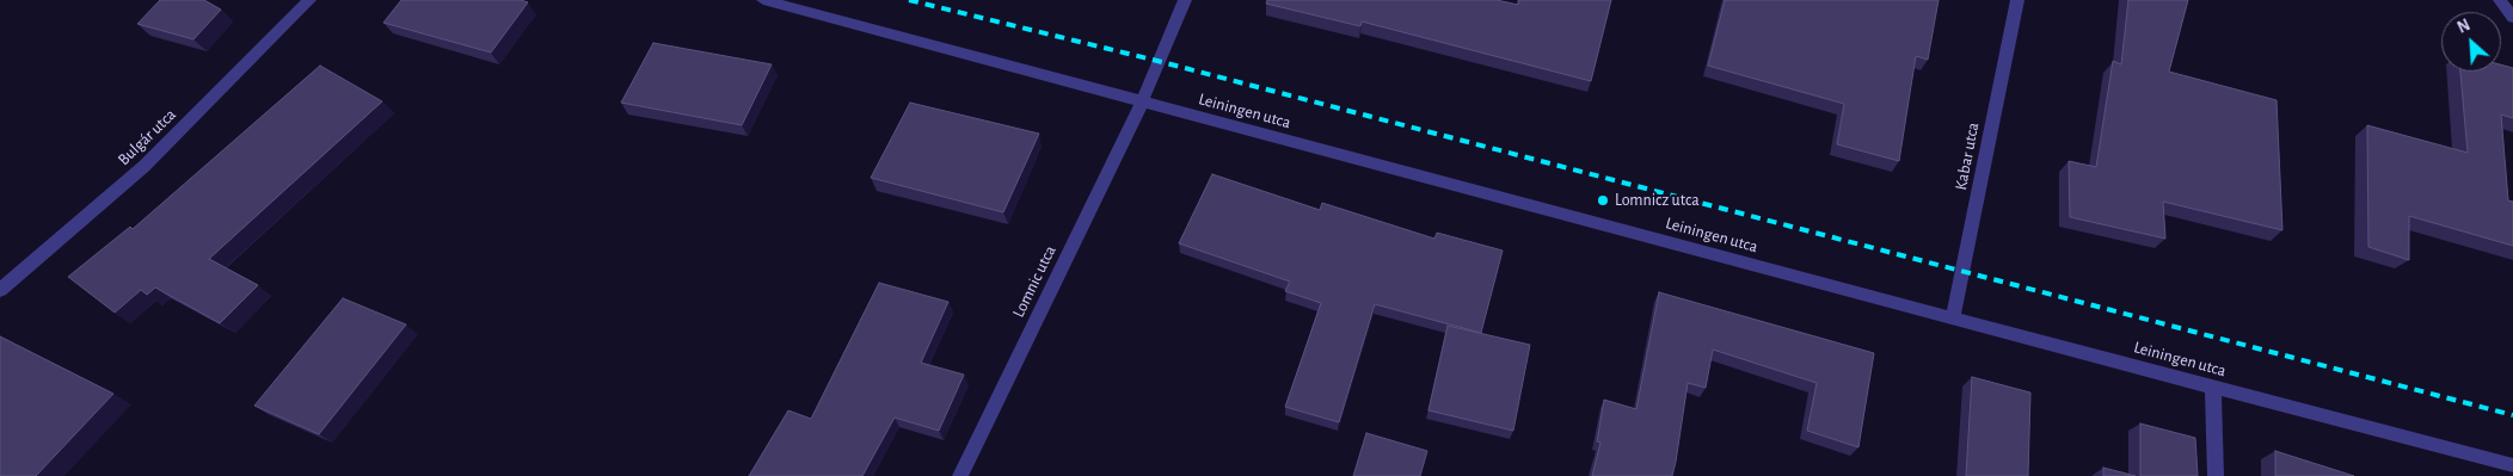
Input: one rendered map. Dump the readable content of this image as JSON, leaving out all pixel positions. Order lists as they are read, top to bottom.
{
  "streets": {
    "street": [
      "Leiningen utca",
      "Bulgár utca",
      "Kabar utca",
      "Lomnic utca"
    ]
  },
  "crossings": [
    ["Leiningen utca", "Kabar utca"],
    ["Leiningen utca", "Lomnic utca"]
  ],
  "places": ["Lomnicz utca"],
  "north": "top left"
}
